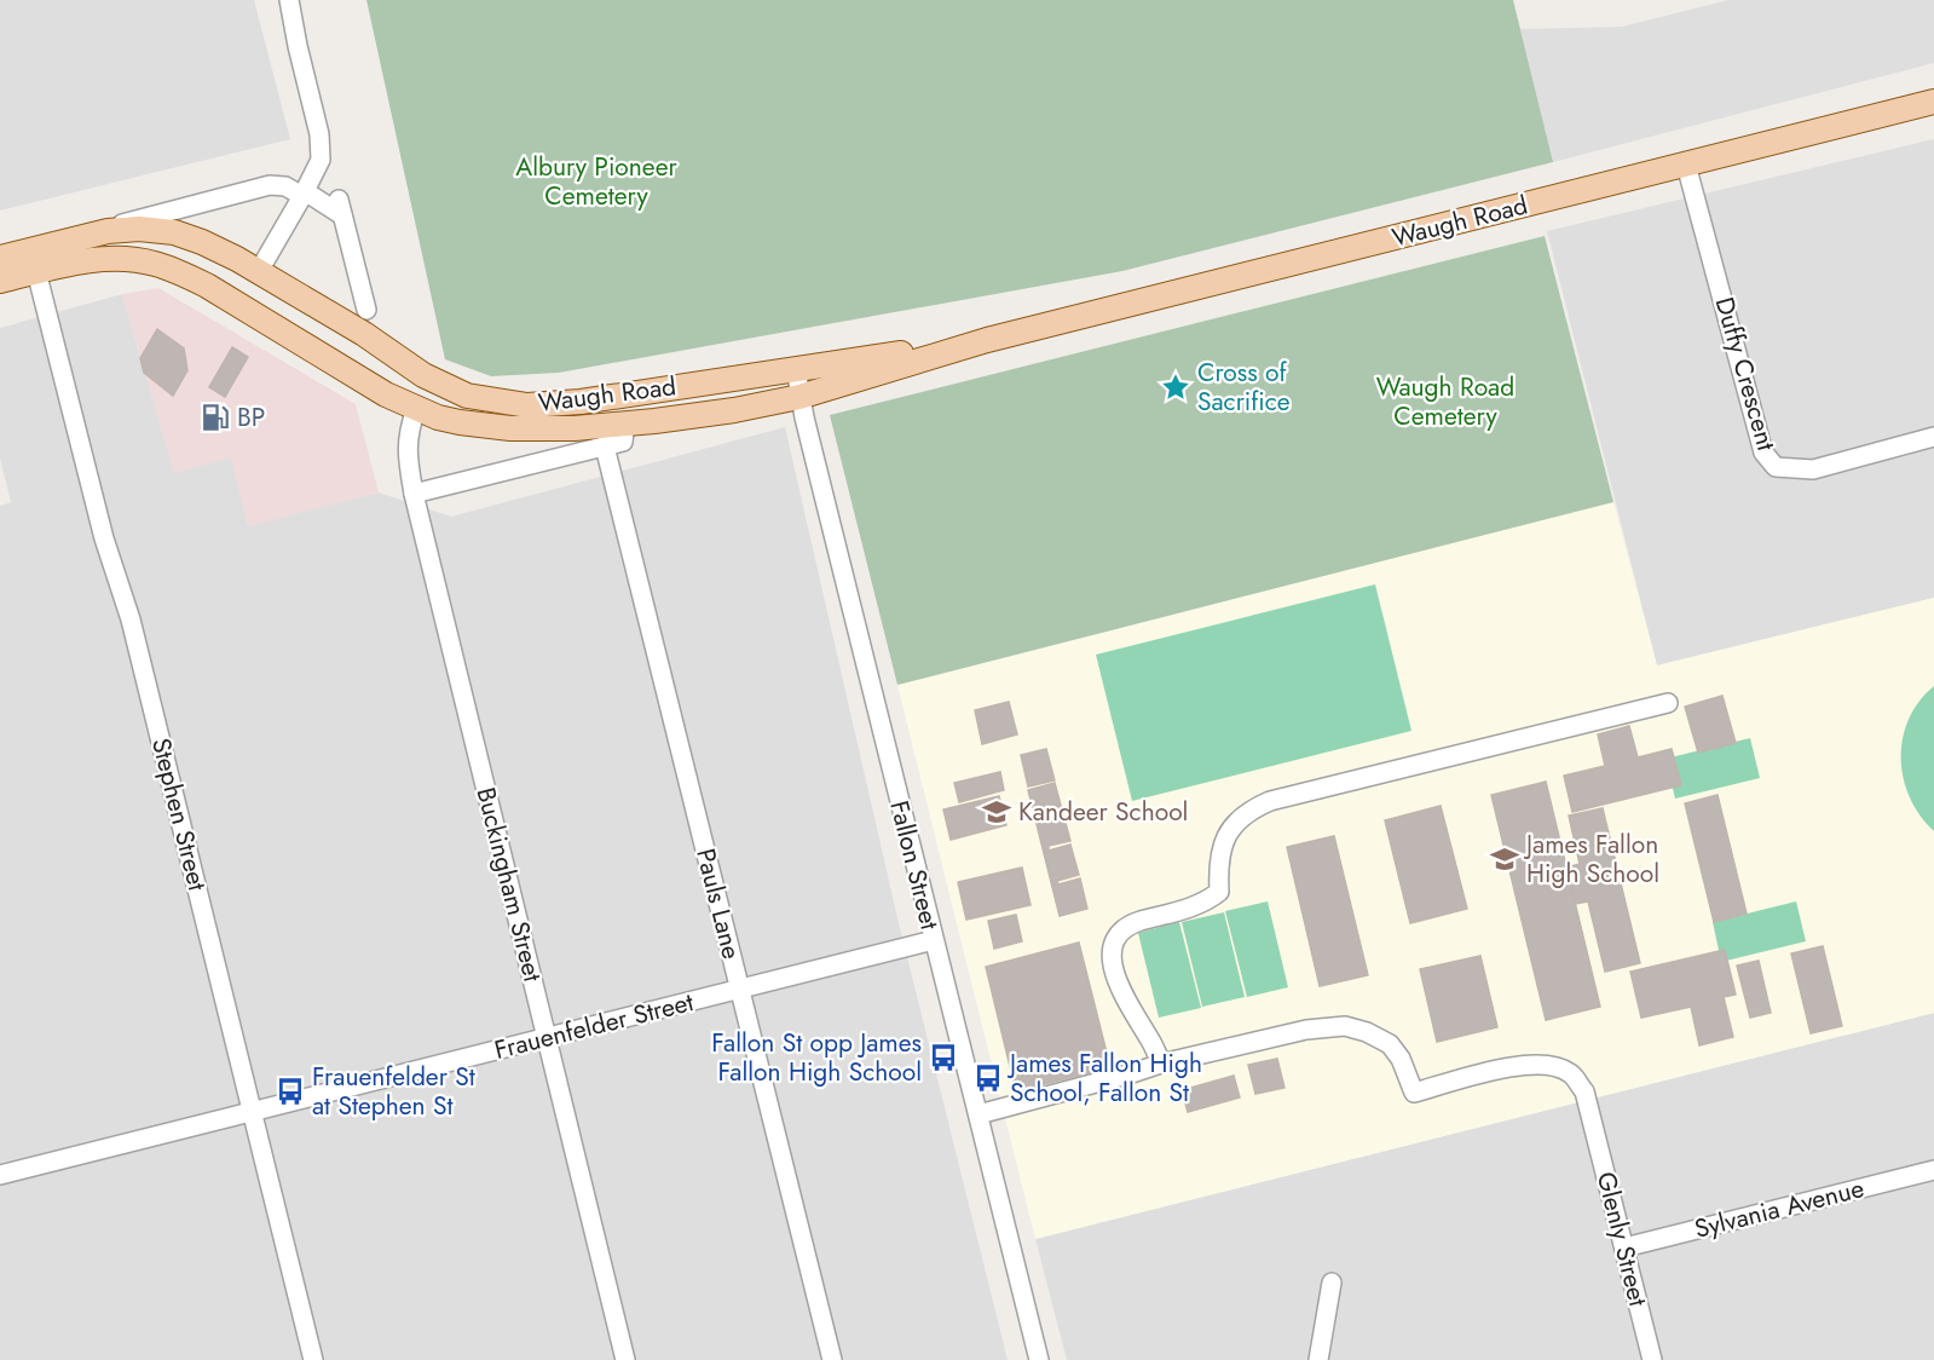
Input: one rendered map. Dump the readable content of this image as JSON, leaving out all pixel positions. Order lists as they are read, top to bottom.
{
  "streets": {
    "main road": ["Waugh Road"],
    "street": [
      "Duffy Crescent",
      "Stephen Street",
      "Fallon Street",
      "Buckingham Street",
      "Pauls Lane",
      "Frauenfelder Street",
      "Sylvania Avenue",
      "Glenly Street"
    ]
  },
  "crossings": [
    ["Waugh Road", "Duffy Crescent"],
    ["Waugh Road", "Stephen Street"],
    ["Waugh Road", "Fallon Street"],
    ["Waugh Road", "Buckingham Street"],
    ["Waugh Road", "Pauls Lane"],
    ["Stephen Street", "Frauenfelder Street"],
    ["Fallon Street", "Frauenfelder Street"],
    ["Buckingham Street", "Frauenfelder Street"],
    ["Pauls Lane", "Frauenfelder Street"],
    ["Sylvania Avenue", "Glenly Street"]
  ],
  "parks": ["Albury Pioneer Cemetery", "Waugh Road Cemetery"],
  "places": {
    "place": ["Cross of Sacrifice"],
    "fuel station": ["BP"],
    "school or university": ["Kandeer School", "James Fallon High School"],
    "bus stop": ["Fallon St opp James Fallon High School", "James Fallon High School, Fallon St", "Frauenfelder St at Stephen St"]
  }
}
